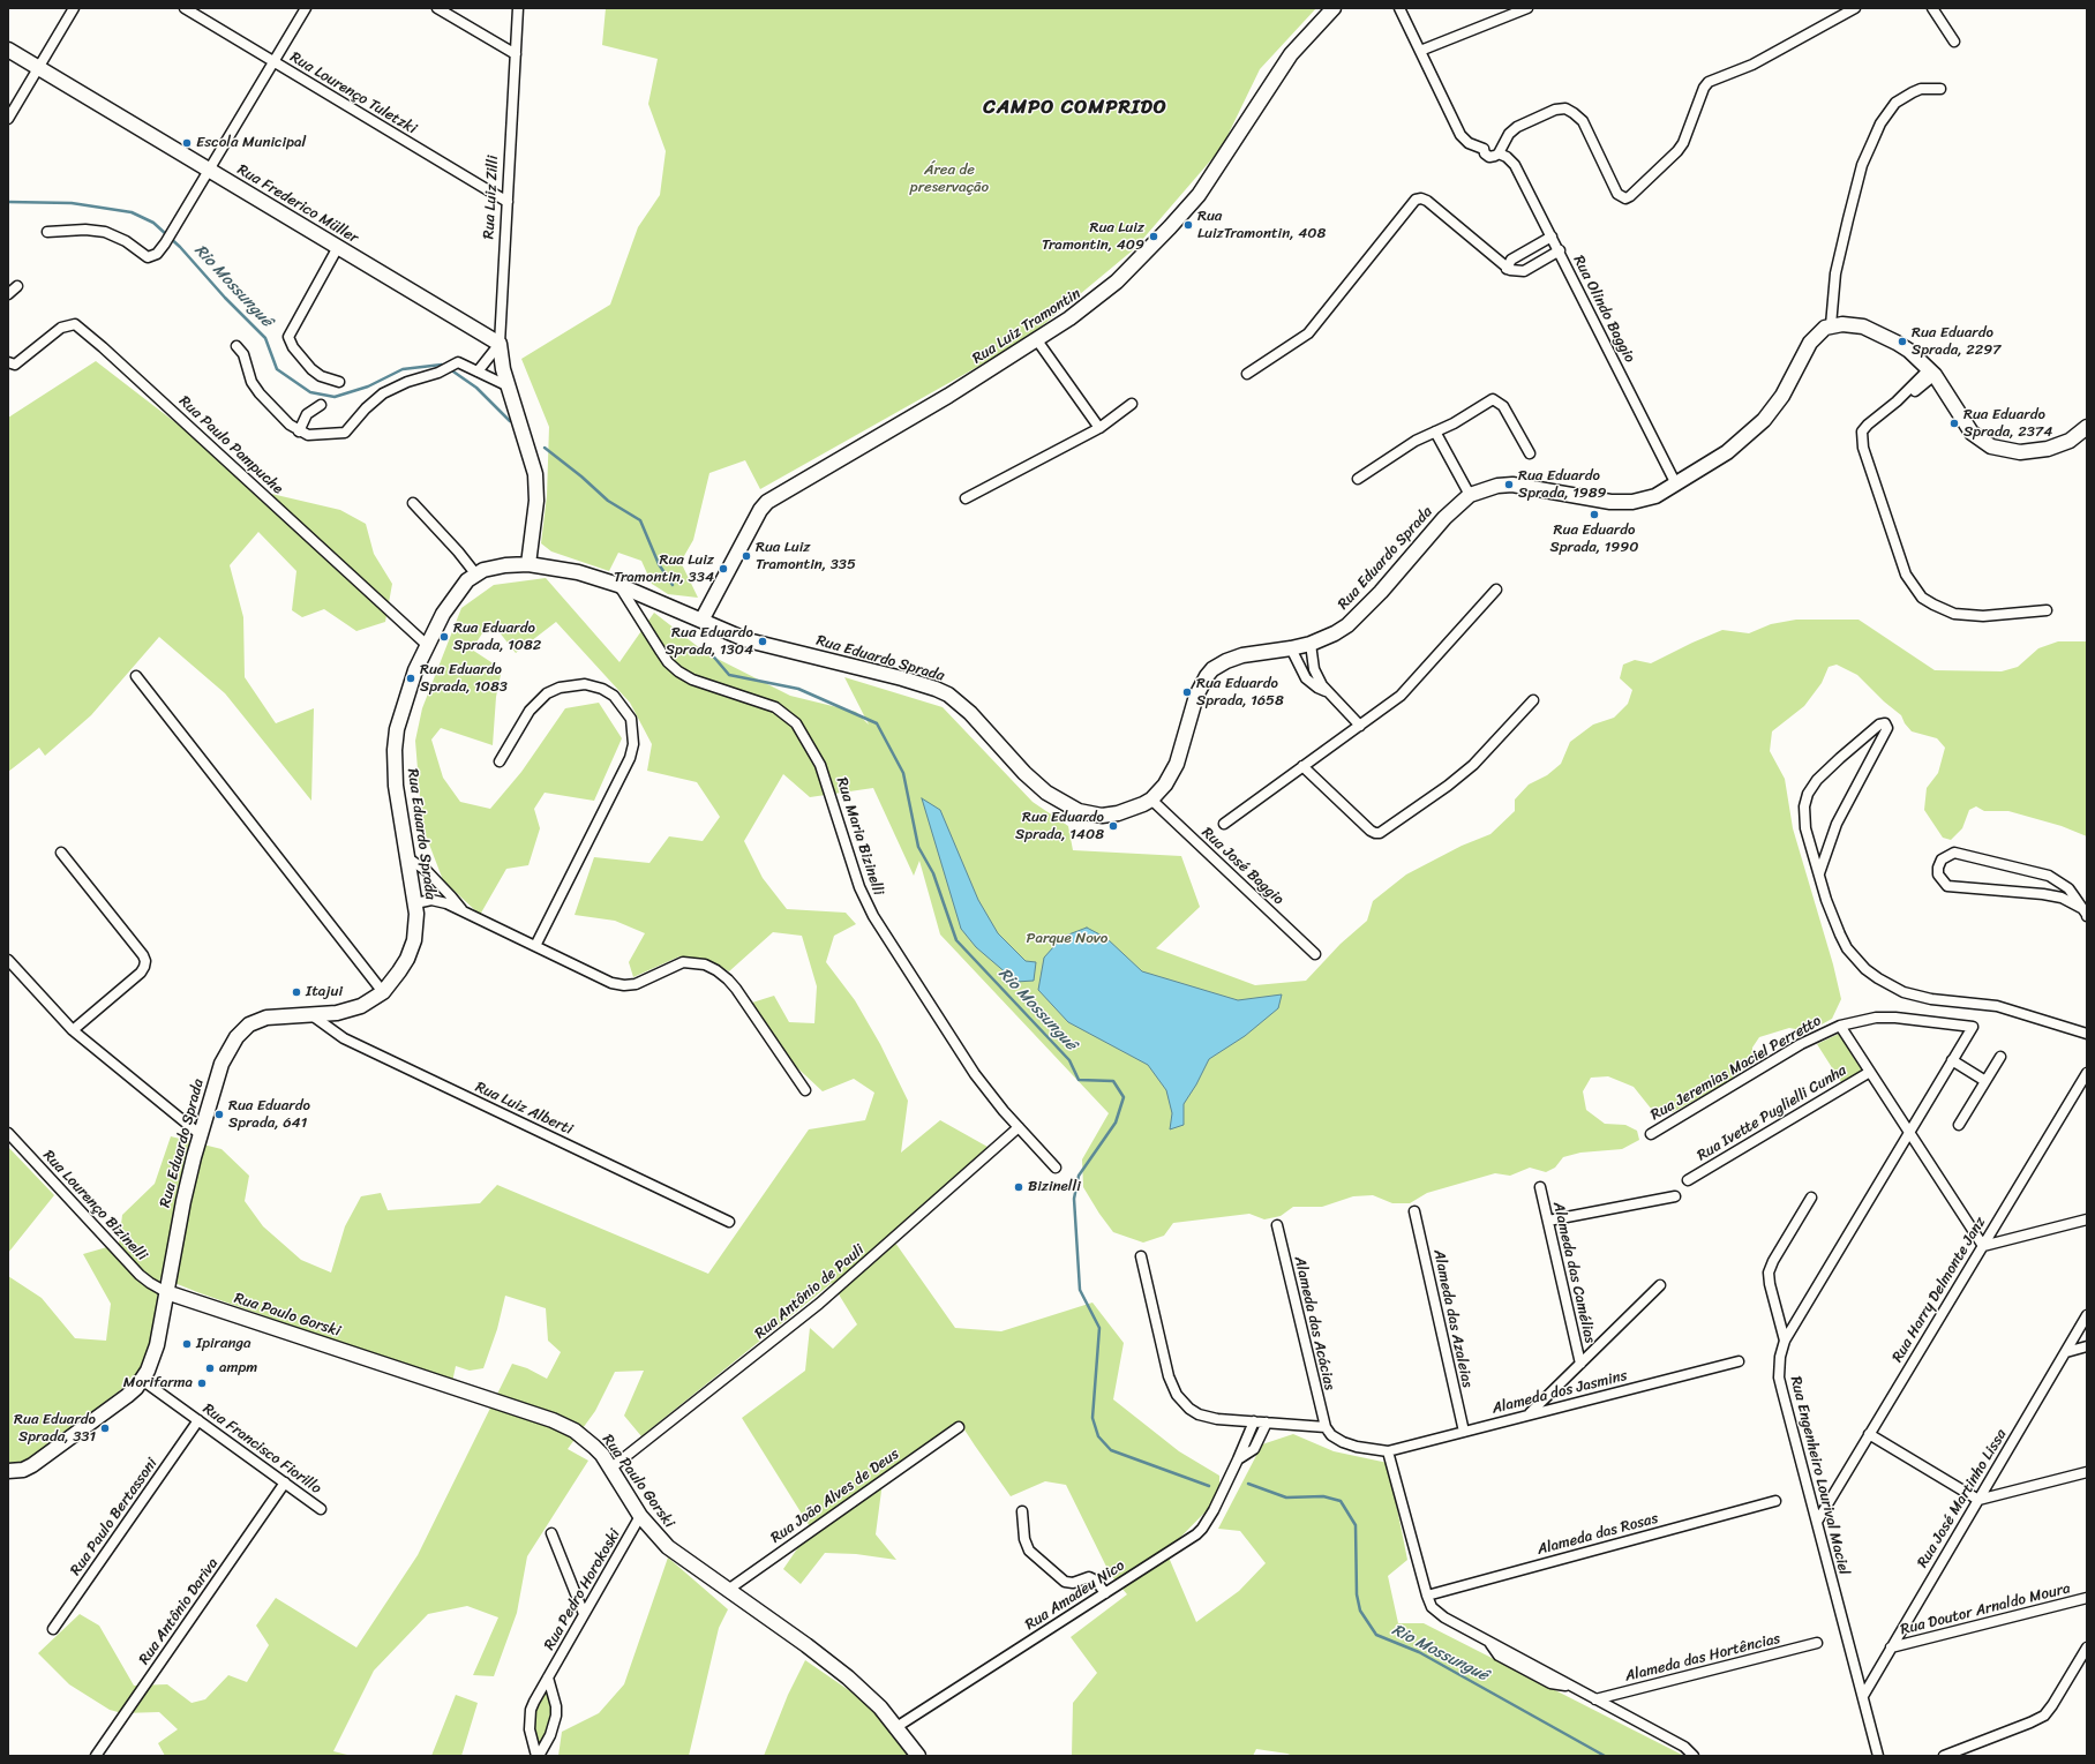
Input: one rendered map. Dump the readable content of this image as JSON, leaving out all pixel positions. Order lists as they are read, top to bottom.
{
  "streets": {
    "main road": [
      "Rua Luiz Zilli",
      "Rua Frederico Müller",
      "Rua Luiz Tramontin",
      "Rua Eduardo Sprada",
      "Rua Paulo Gorski"
    ],
    "street": [
      "Rua Lourenço Tuletzki",
      "Rua Olindo Baggio",
      "Rua Paulo Pampuche",
      "Rua Maria Bizinelli",
      "Rua José Baggio",
      "Rua Jeremias Maciel Perretto",
      "Rua Luiz Alberti",
      "Rua Ivette Puglielli Cunha",
      "Rua Lourenço Bizinelli",
      "Alameda das Camélias",
      "Rua Harry Delmonte Janz",
      "Rua Antônio de Pauli",
      "Alameda das Azaleias",
      "Alameda das Acácias",
      "Alameda dos Jasmins",
      "Rua Francisco Fiorillo",
      "Rua Engenheiro Lourival Maciel",
      "Rua João Alves de Deus",
      "Rua José Martinho Lissa",
      "Rua Paulo Bertassoni",
      "Alameda das Rosas",
      "Rua Pedro Horokoski",
      "Rua Amadeu Nico",
      "Rua Doutor Arnaldo Moura",
      "Rua Antônio Dariva",
      "Alameda das Hortências"
    ]
  },
  "crossings": [
    ["Rua Lourenço Tuletzki", "Rua Luiz Zilli"],
    ["Rua Luiz Zilli", "Rua Frederico Müller"],
    ["Rua Luiz Zilli", "Rua Eduardo Sprada"],
    ["Rua Olindo Baggio", "Rua Eduardo Sprada"],
    ["Rua Luiz Tramontin", "Rua Eduardo Sprada"],
    ["Rua Paulo Pampuche", "Rua Eduardo Sprada"],
    ["Rua Eduardo Sprada", "Rua Maria Bizinelli"],
    ["Rua Eduardo Sprada", "Rua José Baggio"],
    ["Rua Eduardo Sprada", "Rua Luiz Alberti"],
    ["Rua Eduardo Sprada", "Rua Lourenço Bizinelli"],
    ["Rua Eduardo Sprada", "Rua Paulo Gorski"],
    ["Rua Eduardo Sprada", "Rua Francisco Fiorillo"],
    ["Rua Maria Bizinelli", "Rua Antônio de Pauli"],
    ["Rua Jeremias Maciel Perretto", "Rua Engenheiro Lourival Maciel"],
    ["Rua Lourenço Bizinelli", "Rua Paulo Gorski"],
    ["Rua Harry Delmonte Janz", "Rua Engenheiro Lourival Maciel"],
    ["Rua Antônio de Pauli", "Rua Paulo Gorski"],
    ["Rua Paulo Gorski", "Rua João Alves de Deus"],
    ["Rua Paulo Gorski", "Rua Pedro Horokoski"],
    ["Rua Paulo Gorski", "Rua Amadeu Nico"],
    ["Alameda das Azaleias", "Alameda dos Jasmins"],
    ["Rua Francisco Fiorillo", "Rua Paulo Bertassoni"],
    ["Rua Francisco Fiorillo", "Rua Antônio Dariva"],
    ["Rua Engenheiro Lourival Maciel", "Rua José Martinho Lissa"],
    ["Rua José Martinho Lissa", "Rua Doutor Arnaldo Moura"]
  ],
  "districts": ["CAMPO COMPRIDO"],
  "water": ["Rio Mossunguê"],
  "parks": ["Área de preservação", "Parque Novo"],
  "places": [
    "Escola Municipal",
    "Rua LuizTramontin, 408",
    "Rua Luiz Tramontin, 409",
    "Rua Eduardo Sprada, 2297",
    "Rua Eduardo Sprada, 2374",
    "Rua Eduardo Sprada, 1989",
    "Rua Eduardo Sprada, 1990",
    "Rua Luiz Tramontin, 335",
    "Rua Luiz Tramontin, 334",
    "Rua Eduardo Sprada, 1082",
    "Rua Eduardo Sprada, 1304",
    "Rua Eduardo Sprada, 1083",
    "Rua Eduardo Sprada, 1658",
    "Rua Eduardo Sprada, 1408",
    "Itajui",
    "Rua Eduardo Sprada, 641",
    "Bizinelli",
    "Ipiranga",
    "ampm",
    "Morifarma",
    "Rua Eduardo Sprada, 331"
  ]
}
